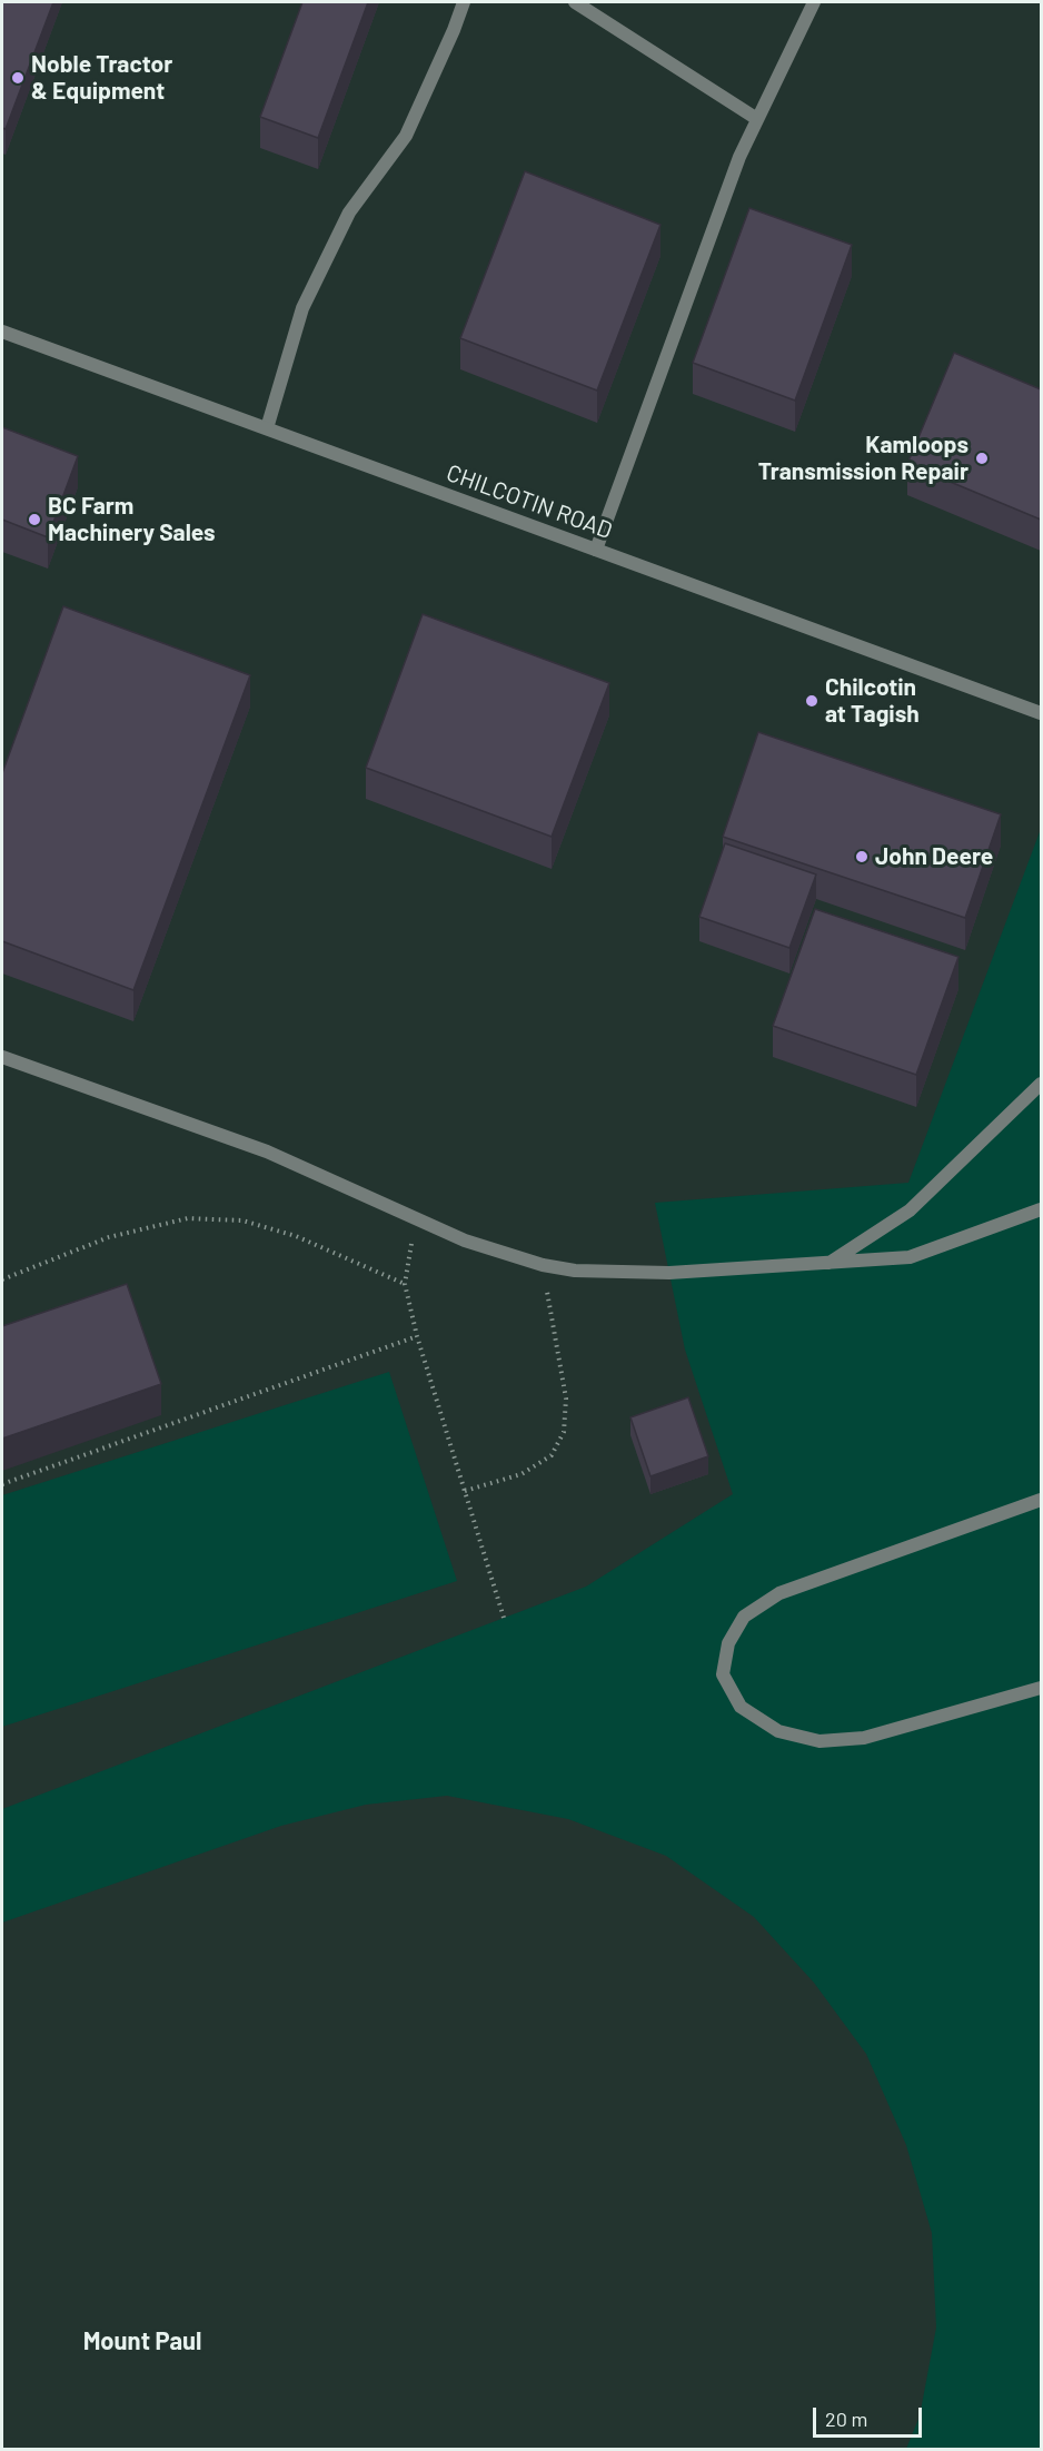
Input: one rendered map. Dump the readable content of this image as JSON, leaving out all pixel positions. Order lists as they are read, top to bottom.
{
  "streets": {
    "street": ["CHILCOTIN ROAD"]
  },
  "districts": ["Mount Paul"],
  "places": [
    "Noble Tractor & Equipment",
    "Kamloops Transmission Repair",
    "BC Farm Machinery Sales",
    "Chilcotin at Tagish",
    "John Deere"
  ],
  "scale_bar": "20 m"
}
